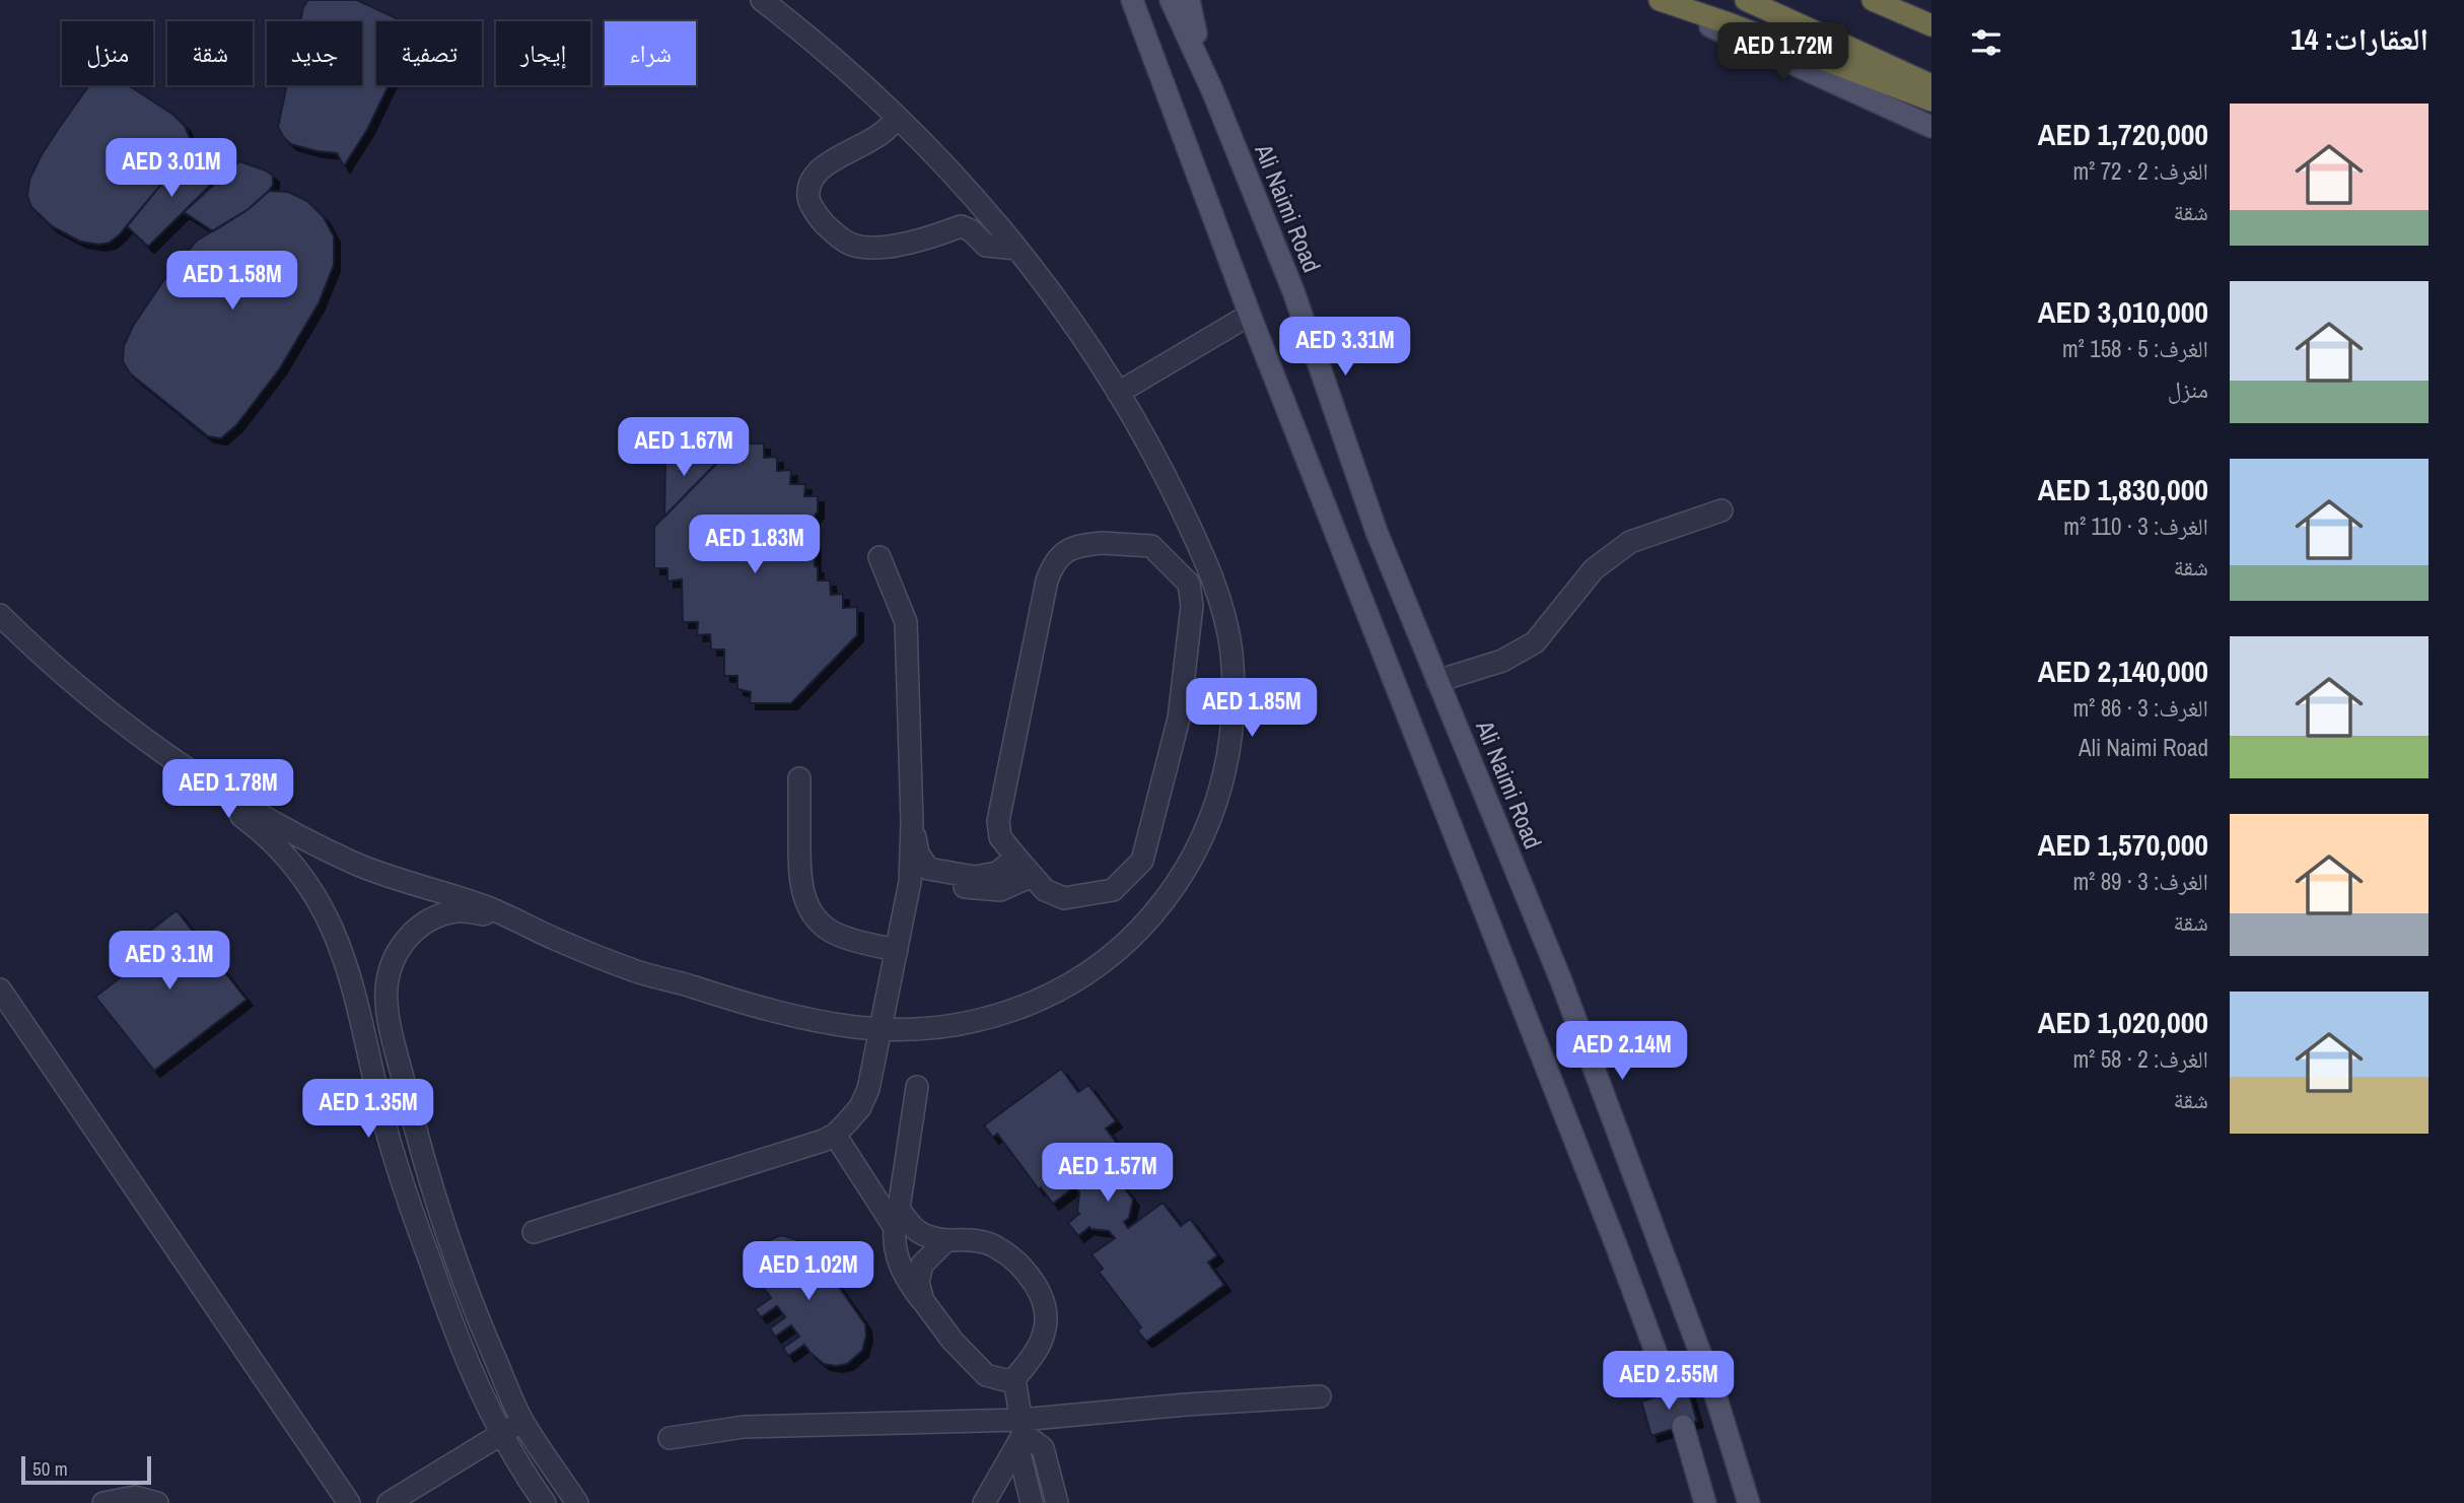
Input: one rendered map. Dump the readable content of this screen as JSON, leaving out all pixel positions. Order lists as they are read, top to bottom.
{
  "streets": {
    "main road": ["Ali Naimi Road"]
  },
  "scale_bar": "50 m",
  "page": {
    "heading": "العقارات: 14",
    "chip": [
      "شراء",
      "إيجار",
      "تصفية",
      "جديد",
      "شقة",
      "منزل"
    ],
    "price": [
      "AED 1.72M",
      "AED 3.01M",
      "AED 1.58M",
      "AED 3.31M",
      "AED 1.67M",
      "AED 1.83M",
      "AED 1.85M",
      "AED 1.78M",
      "AED 3.1M",
      "AED 2.14M",
      "AED 1.35M",
      "AED 1.57M",
      "AED 1.02M",
      "AED 2.55M"
    ],
    "list": [
      {
        "name": "AED 1,720,000",
        "note": "الغرف: 2 · 72 m² · شقة"
      },
      {
        "name": "AED 3,010,000",
        "note": "الغرف: 5 · 158 m² · منزل"
      },
      {
        "name": "AED 1,830,000",
        "note": "الغرف: 3 · 110 m² · شقة"
      },
      {
        "name": "AED 2,140,000",
        "note": "الغرف: 3 · 86 m² · Ali Naimi Road"
      },
      {
        "name": "AED 1,570,000",
        "note": "الغرف: 3 · 89 m² · شقة"
      },
      {
        "name": "AED 1,020,000",
        "note": "الغرف: 2 · 58 m² · شقة"
      }
    ],
    "scale": "50 m"
  }
}
